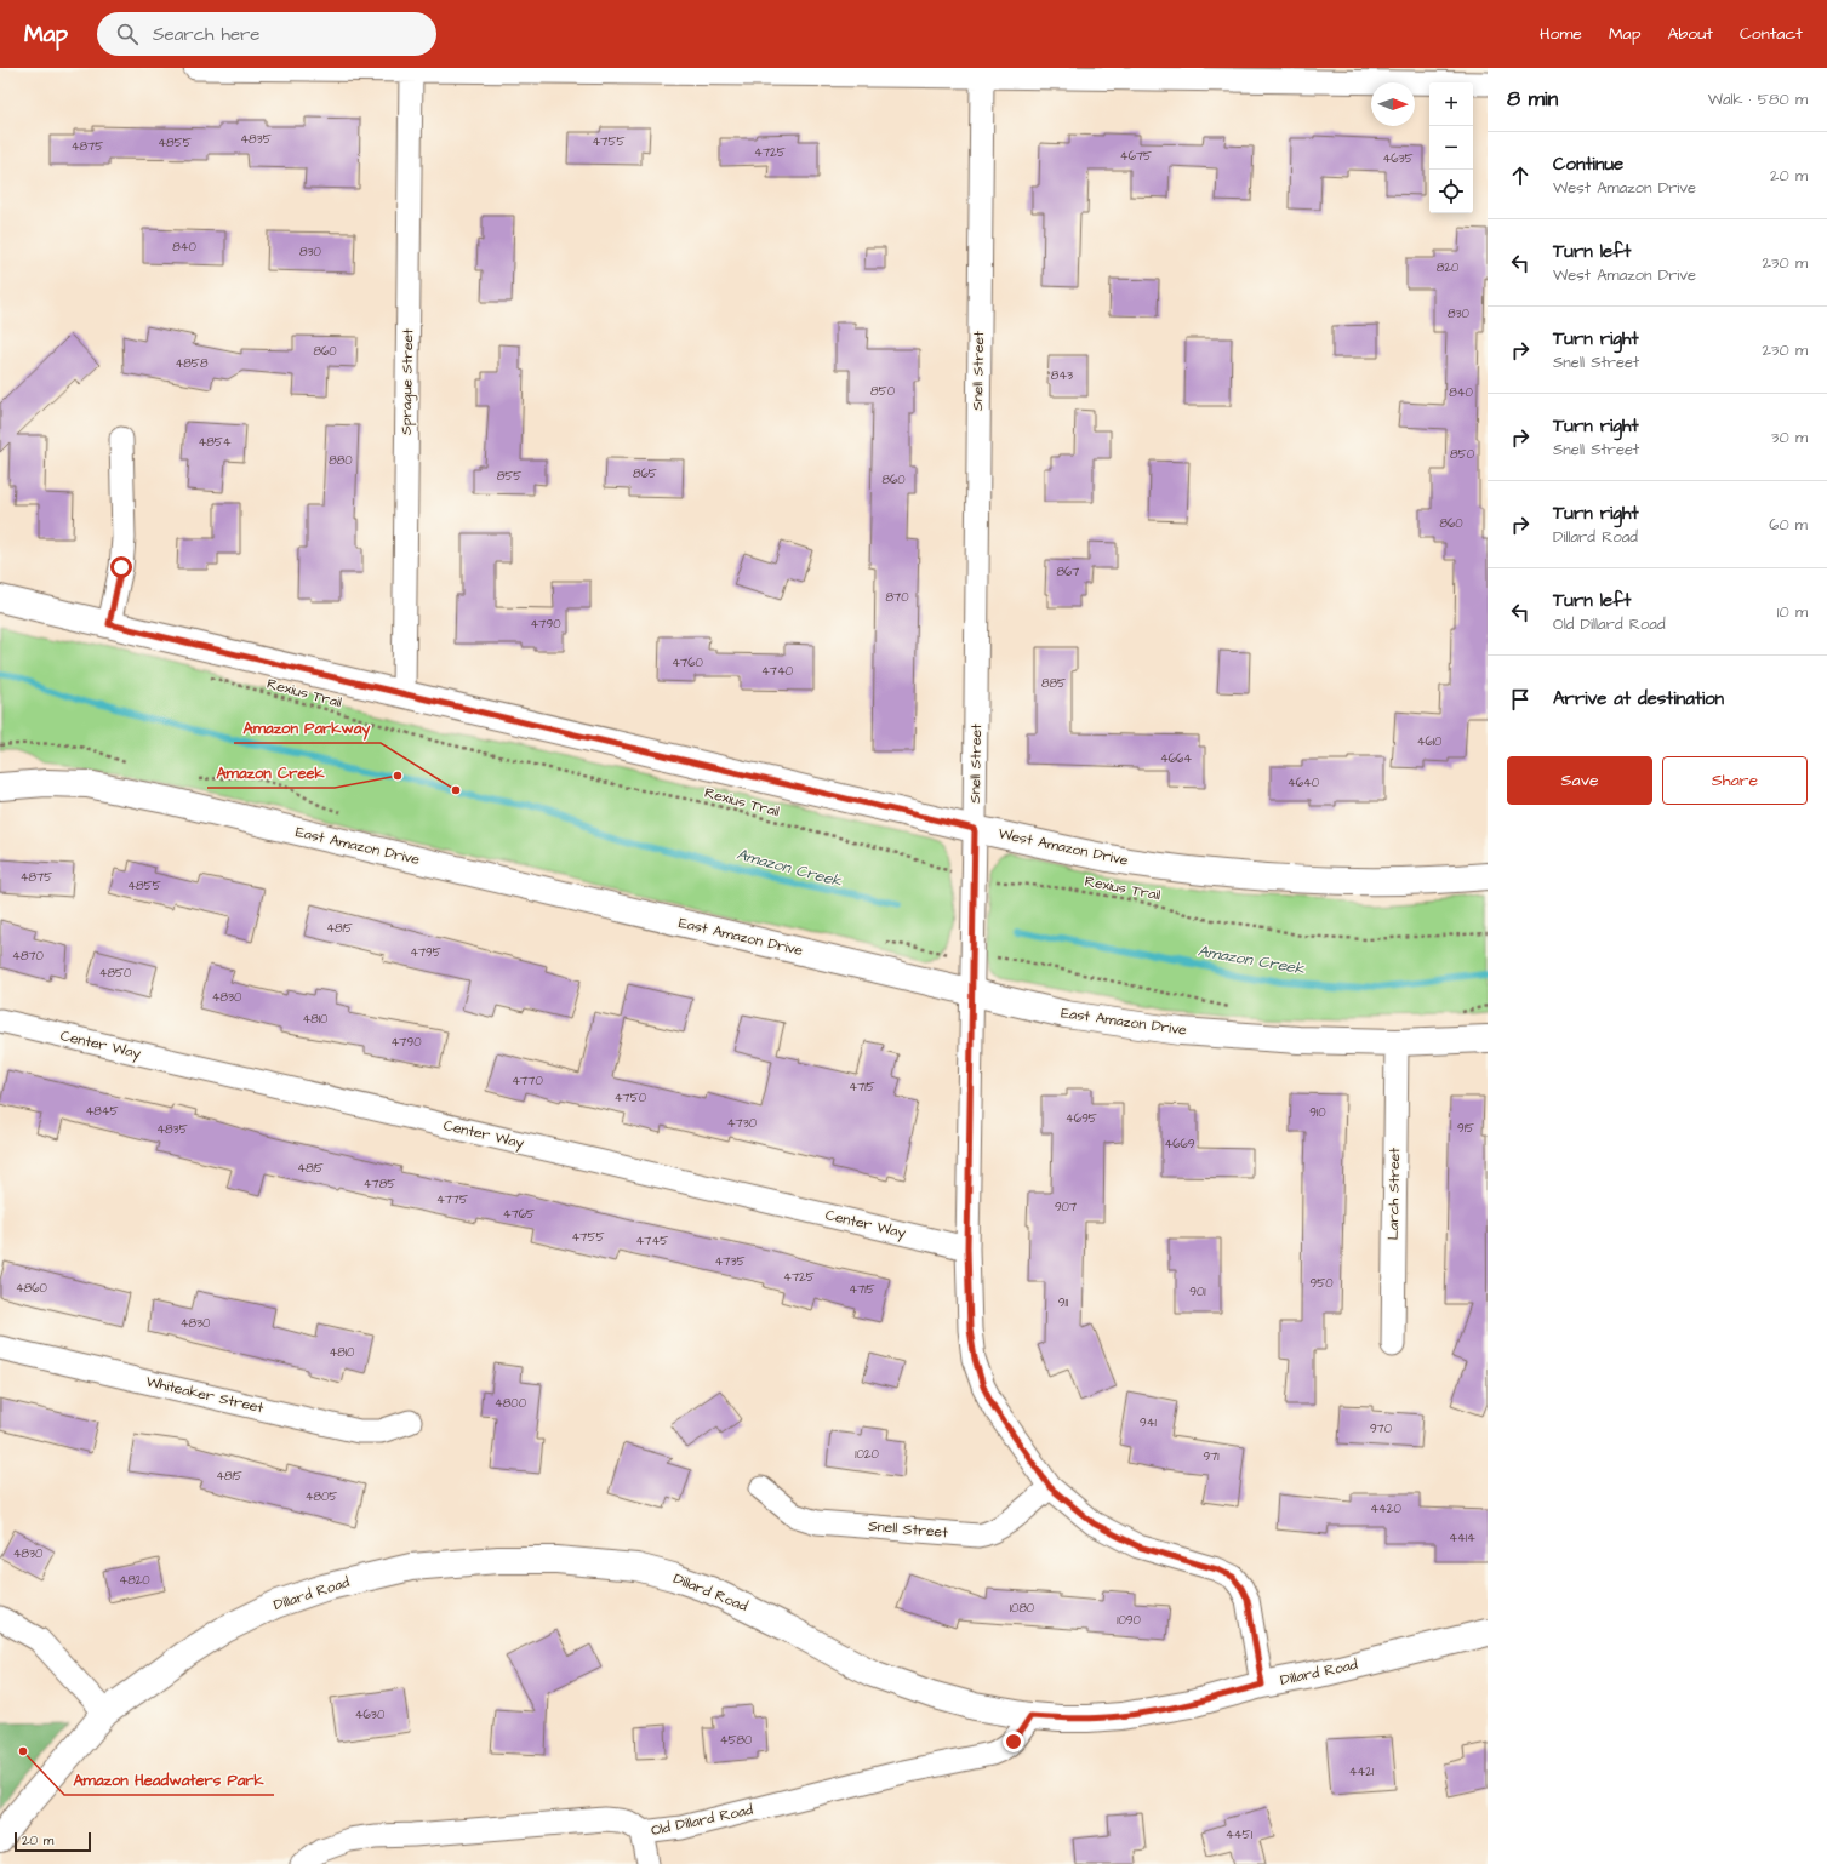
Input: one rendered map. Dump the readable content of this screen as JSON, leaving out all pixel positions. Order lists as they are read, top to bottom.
{
  "streets": {
    "street": [
      "Snell Street",
      "Sprague Street",
      "East Amazon Drive",
      "West Amazon Drive",
      "Center Way",
      "Larch Street",
      "Whiteaker Street",
      "Dillard Road",
      "Old Dillard Road"
    ],
    "path": ["Rexius Trail"]
  },
  "crossings": [
    ["Snell Street", "Rexius Trail"],
    ["Snell Street", "East Amazon Drive"],
    ["Snell Street", "West Amazon Drive"],
    ["Snell Street", "Center Way"],
    ["Snell Street", "Dillard Road"],
    ["Sprague Street", "West Amazon Drive"],
    ["East Amazon Drive", "Larch Street"],
    ["Dillard Road", "Old Dillard Road"]
  ],
  "water": ["Amazon Creek"],
  "places": ["Amazon Creek", "Amazon Parkway", "Amazon Headwaters Park"],
  "house_numbers": [
    "4835",
    "4755",
    "4855",
    "4875",
    "4725",
    "4675",
    "4635",
    "840",
    "830",
    "820",
    "830",
    "860",
    "4858",
    "843",
    "850",
    "840",
    "4854",
    "850",
    "880",
    "865",
    "855",
    "860",
    "860",
    "867",
    "870",
    "4790",
    "4760",
    "4740",
    "885",
    "4610",
    "4664",
    "4640",
    "4875",
    "4855",
    "4815",
    "4795",
    "4870",
    "4850",
    "4830",
    "4810",
    "4790",
    "4770",
    "4715",
    "4750",
    "4845",
    "910",
    "4695",
    "4730",
    "915",
    "4835",
    "4669",
    "4815",
    "4785",
    "4775",
    "907",
    "4765",
    "4755",
    "4745",
    "4735",
    "4725",
    "950",
    "4860",
    "4715",
    "901",
    "911",
    "4830",
    "4810",
    "4800",
    "941",
    "970",
    "1020",
    "971",
    "4815",
    "4805",
    "4420",
    "4414",
    "4830",
    "4820",
    "1080",
    "1090",
    "4630",
    "4580",
    "4421",
    "4451"
  ],
  "scale_bar": "20 m",
  "north": "right",
  "page": {
    "header": "Map",
    "search": "Search here",
    "nav": [
      "Home",
      "Map",
      "About",
      "Contact"
    ],
    "heading": ["8 min", "Walk · 580 m"],
    "map_buttons": ["+", "−"],
    "list": [
      ["Continue", "West Amazon Drive", "20 m"],
      ["Turn left", "West Amazon Drive", "230 m"],
      ["Turn right", "Snell Street", "230 m"],
      ["Turn right", "Snell Street", "30 m"],
      ["Turn right", "Dillard Road", "60 m"],
      ["Turn left", "Old Dillard Road", "10 m"],
      "Arrive at destination"
    ],
    "buttons": ["Save", "Share"],
    "scale": "20 m"
  }
}
